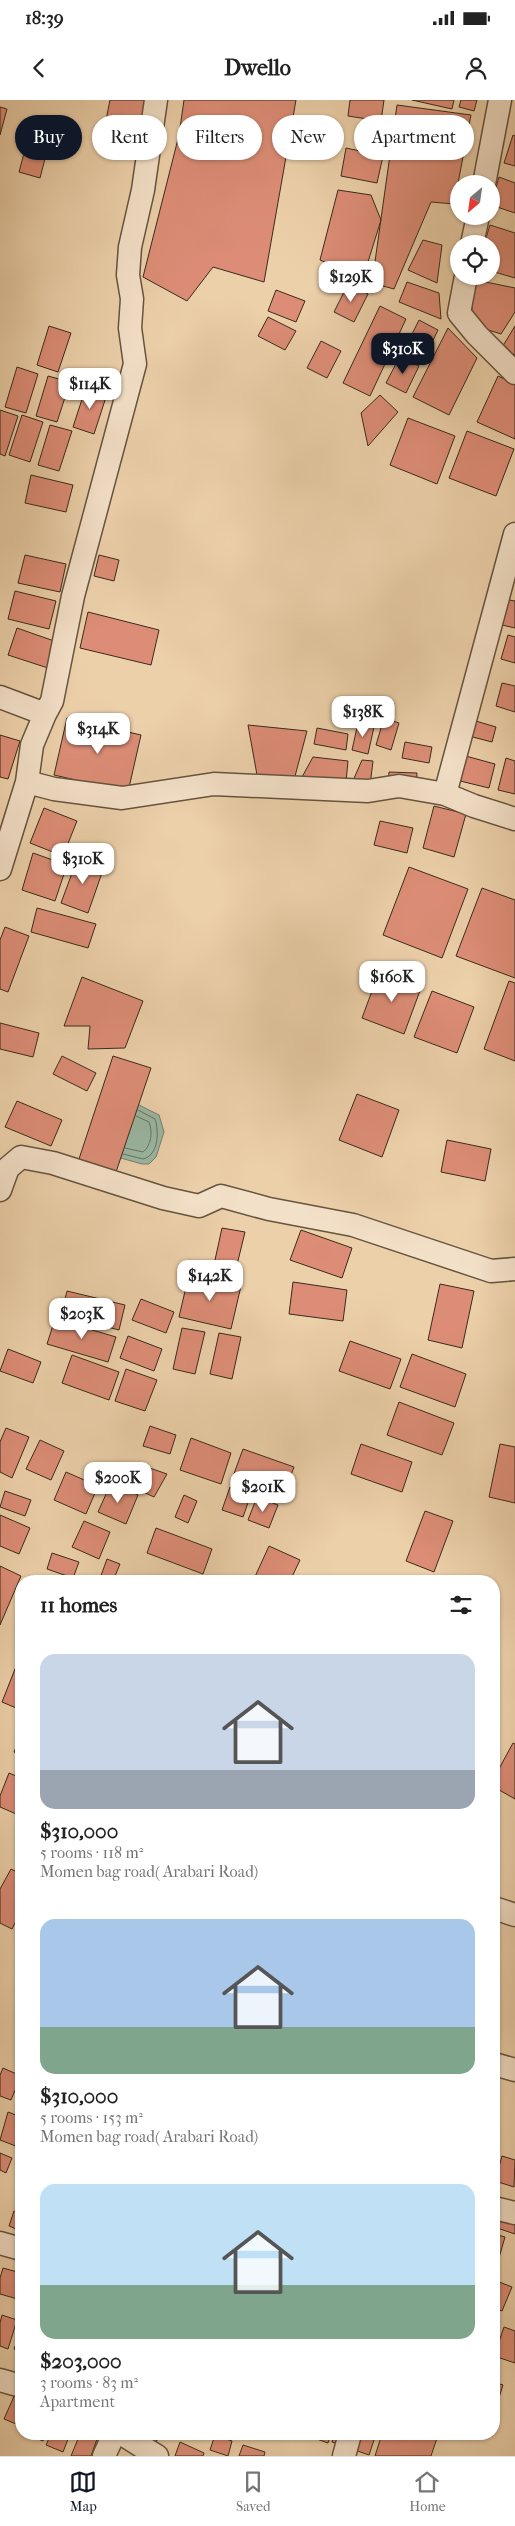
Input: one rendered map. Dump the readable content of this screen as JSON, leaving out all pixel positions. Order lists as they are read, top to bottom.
{
  "north": "bottom left",
  "page": {
    "status": "18:39",
    "header": "Dwello",
    "chip": [
      "Buy",
      "Rent",
      "Filters",
      "New",
      "Apartment"
    ],
    "price": [
      "$129K",
      "$310K",
      "$114K",
      "$138K",
      "$314K",
      "$310K",
      "$160K",
      "$142K",
      "$203K",
      "$200K",
      "$201K"
    ],
    "heading": "11 homes",
    "list": [
      {
        "name": "$310,000",
        "note": "5 rooms · 118 m² · Momen bag road( Arabari Road)"
      },
      {
        "name": "$310,000",
        "note": "5 rooms · 153 m² · Momen bag road( Arabari Road)"
      },
      {
        "name": "$203,000",
        "note": "3 rooms · 83 m² · Apartment"
      }
    ],
    "tabs": ["Map", "Saved", "Home"]
  }
}
